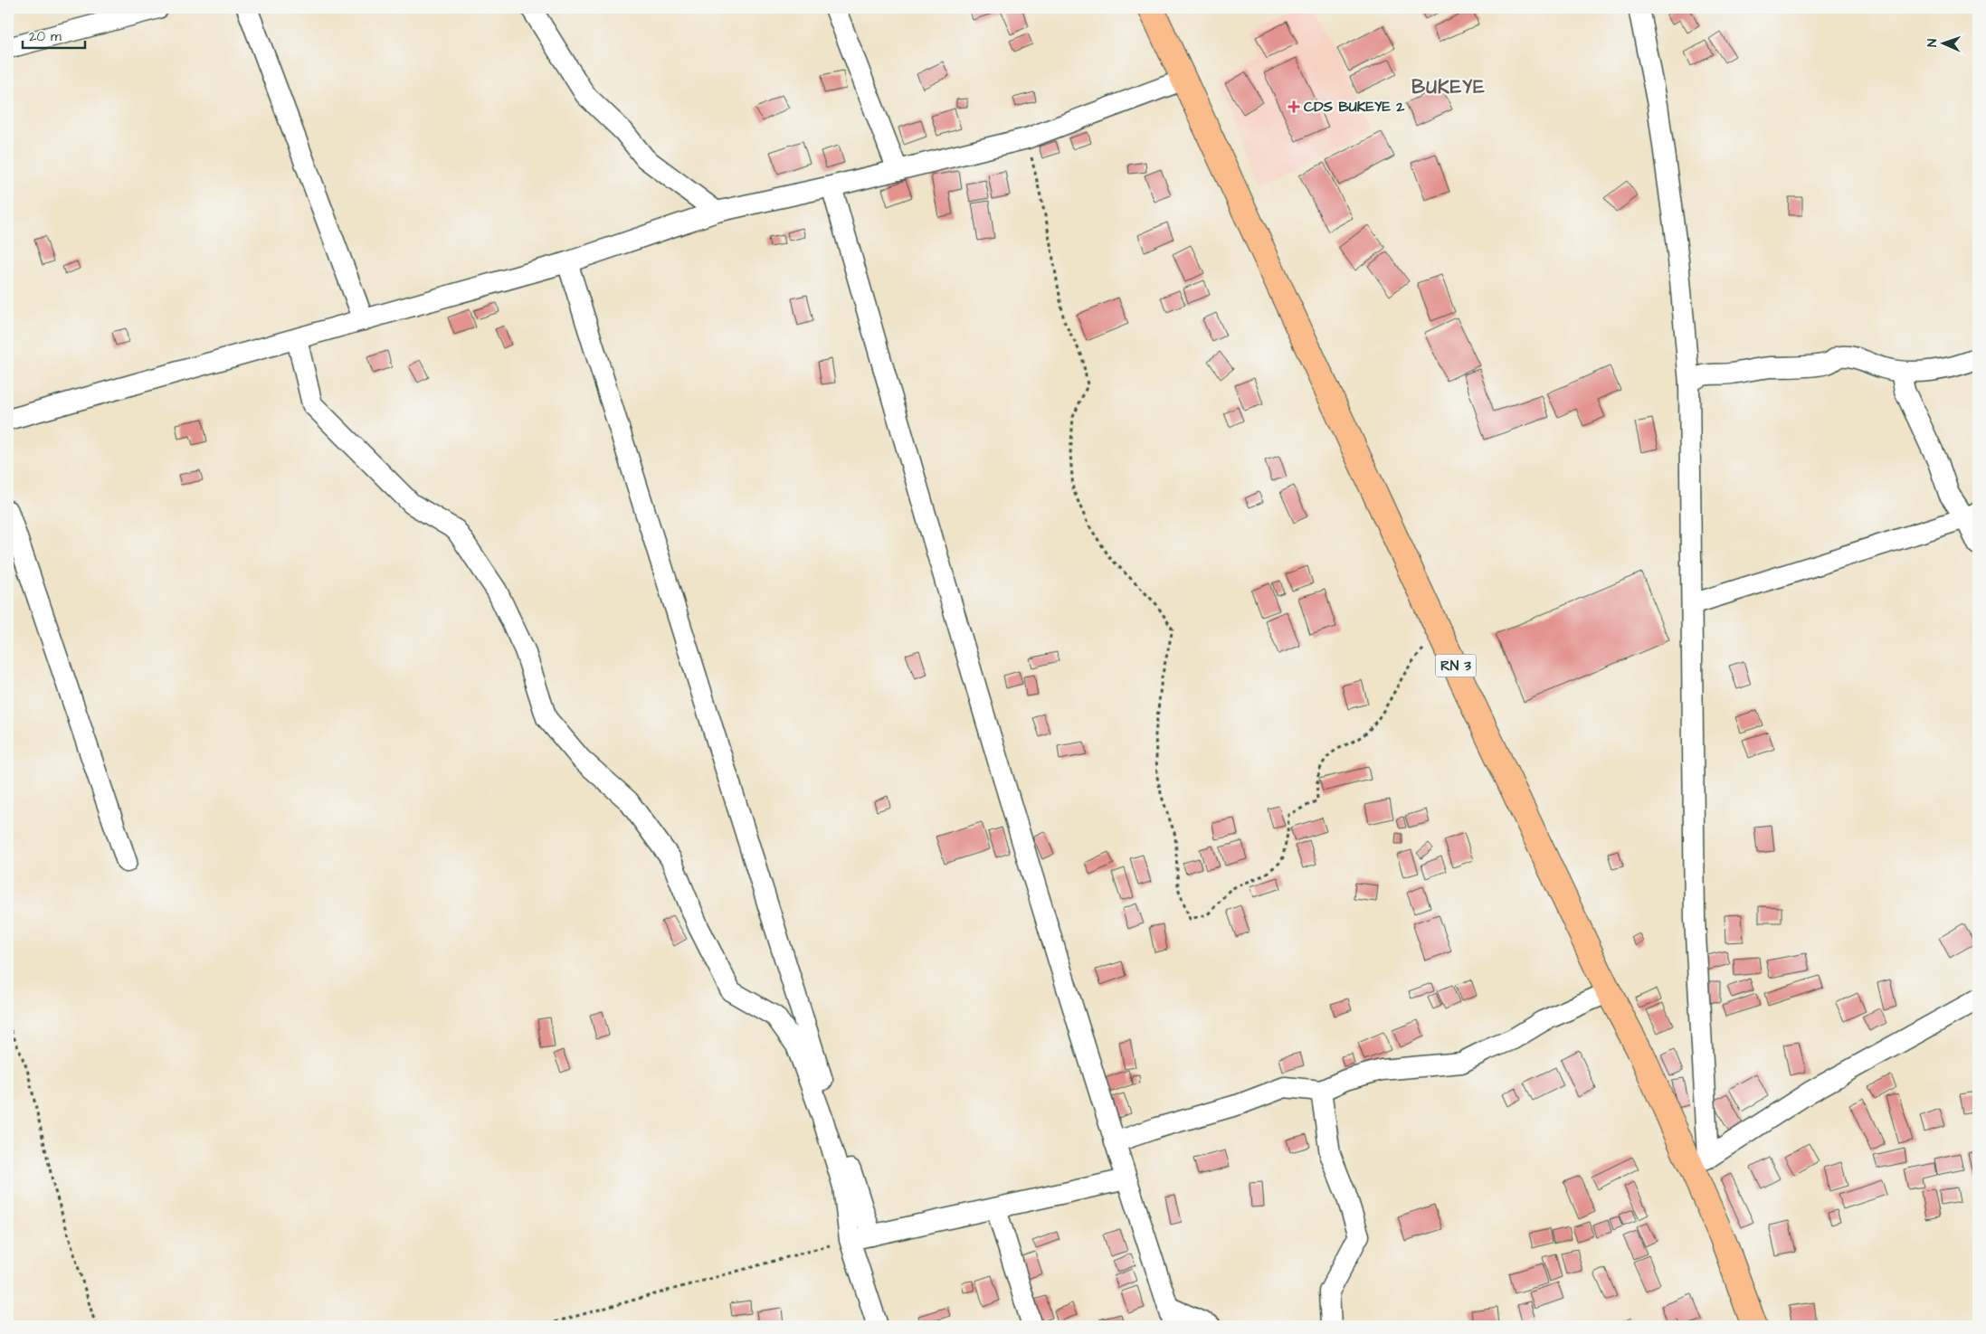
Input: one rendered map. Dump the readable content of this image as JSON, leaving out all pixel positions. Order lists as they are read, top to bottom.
{
  "streets": {
    "highway": ["RN 3"]
  },
  "districts": ["BUKEYE"],
  "places": {
    "health": ["CDS BUKEYE 2"]
  },
  "scale_bar": "20 m",
  "north": "left"
}
